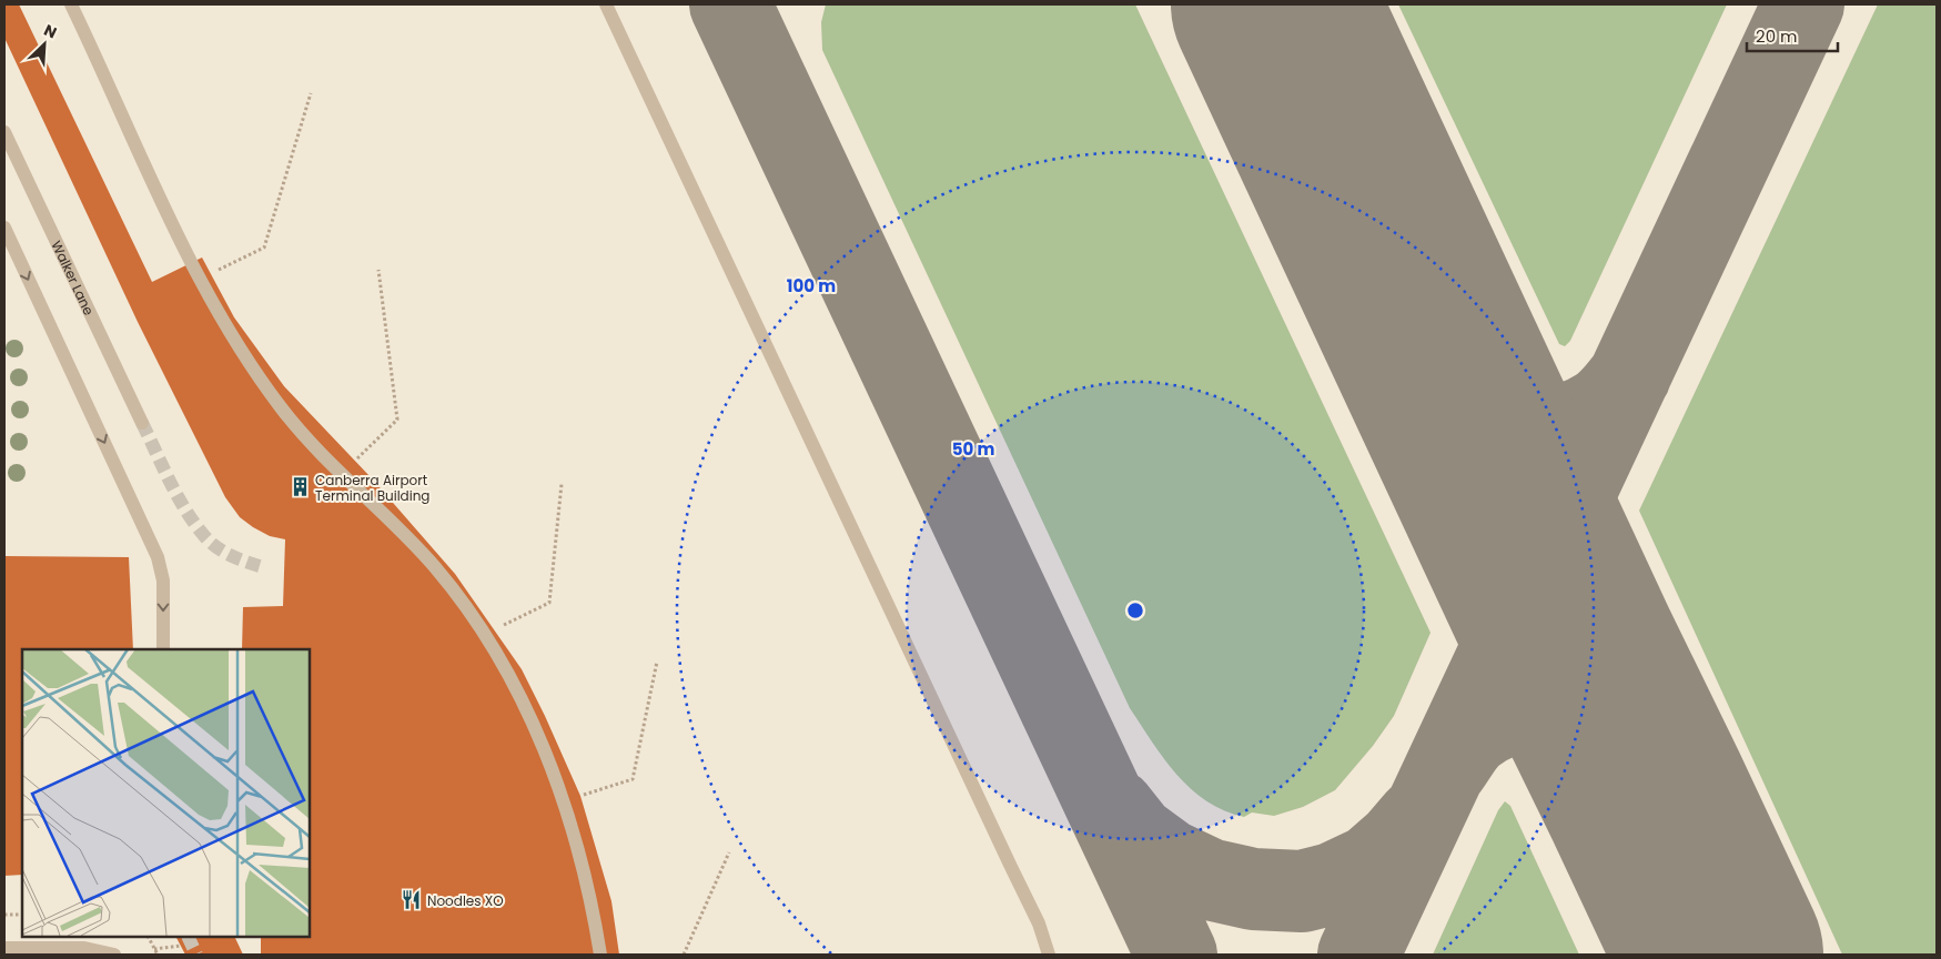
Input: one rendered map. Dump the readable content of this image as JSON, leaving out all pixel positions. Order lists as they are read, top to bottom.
{
  "streets": {
    "lane": ["Walker Lane"]
  },
  "places": {
    "building": ["Canberra Airport Terminal Building"],
    "restaurant": ["Noodles XO"]
  },
  "scale_bar": "20 m",
  "north": "top right",
  "rings": ["100 m", "50 m"]
}
